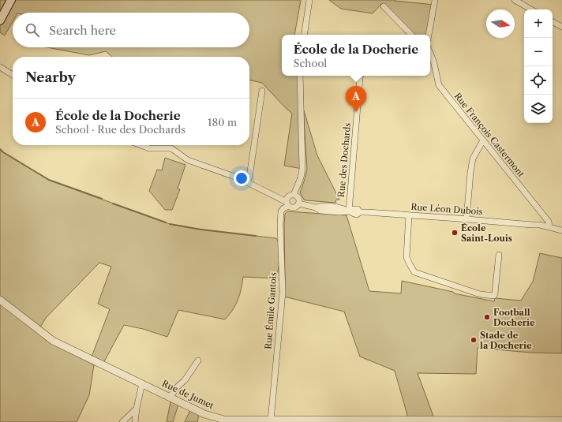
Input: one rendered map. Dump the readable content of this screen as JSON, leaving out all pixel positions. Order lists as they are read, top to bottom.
{
  "streets": {
    "street": [
      "Rue François Castermont",
      "Rue des Dochards",
      "Rue Léon Dubois",
      "Rue Émile Gantois",
      "Rue de Jumet"
    ]
  },
  "crossings": [
    ["Rue François Castermont", "Rue Léon Dubois"],
    ["Rue des Dochards", "Rue Léon Dubois"],
    ["Rue Léon Dubois", "Rue Émile Gantois"],
    ["Rue Émile Gantois", "Rue de Jumet"]
  ],
  "places": ["École Saint-Louis", "Football Docherie", "Stade de la Docherie"],
  "north": "right",
  "page": {
    "map_buttons": ["+", "−"],
    "search": "Search here",
    "popup": ["École de la Docherie", "School"],
    "heading": "Nearby",
    "pins": "A",
    "list": [
      {
        "mark": "A",
        "name": "École de la Docherie",
        "note": "School · Rue des Dochards",
        "value": "180 m"
      }
    ]
  }
}
